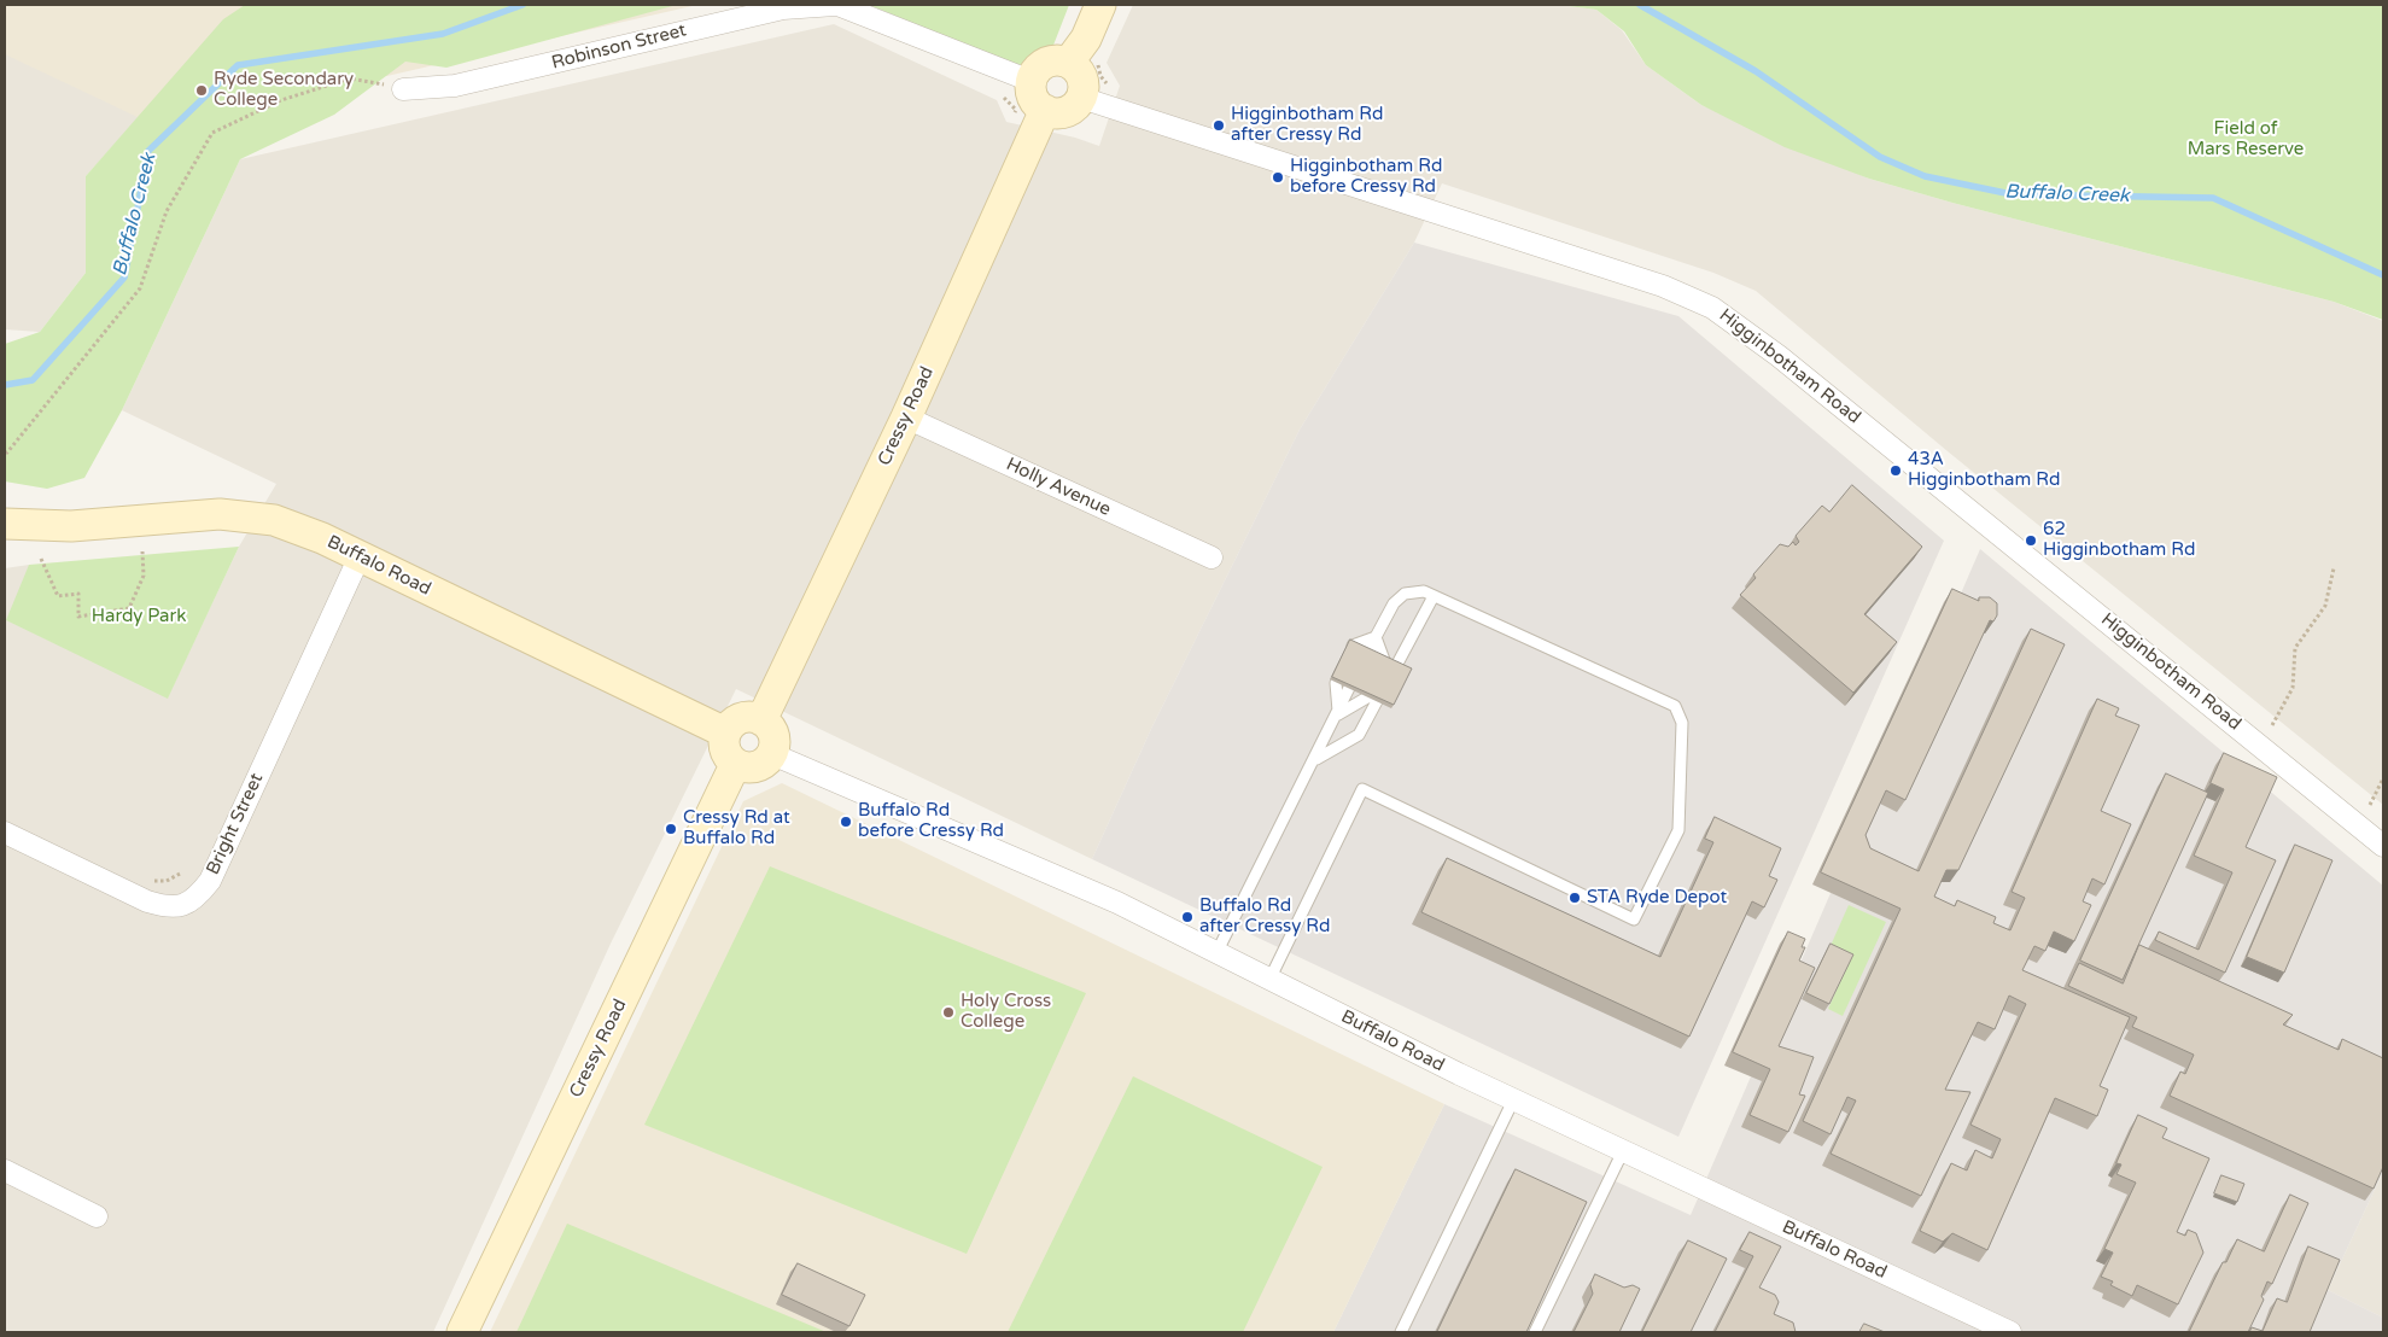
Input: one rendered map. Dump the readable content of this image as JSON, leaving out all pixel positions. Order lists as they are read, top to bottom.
{
  "streets": {
    "street": [
      "Robinson Street",
      "Higginbotham Road",
      "Cressy Road",
      "Holly Avenue",
      "Buffalo Road",
      "Bright Street"
    ]
  },
  "crossings": [
    ["Robinson Street", "Higginbotham Road"],
    ["Robinson Street", "Cressy Road"],
    ["Higginbotham Road", "Cressy Road"],
    ["Cressy Road", "Holly Avenue"],
    ["Cressy Road", "Buffalo Road"],
    ["Buffalo Road", "Bright Street"]
  ],
  "water": ["Buffalo Creek"],
  "parks": ["Field of Mars Reserve", "Hardy Park"],
  "places": [
    "Ryde Secondary College",
    "Higginbotham Rd after Cressy Rd",
    "Higginbotham Rd before Cressy Rd",
    "43A Higginbotham Rd",
    "62 Higginbotham Rd",
    "Buffalo Rd before Cressy Rd",
    "Cressy Rd at Buffalo Rd",
    "STA Ryde Depot",
    "Buffalo Rd after Cressy Rd",
    "Holy Cross College"
  ]
}
